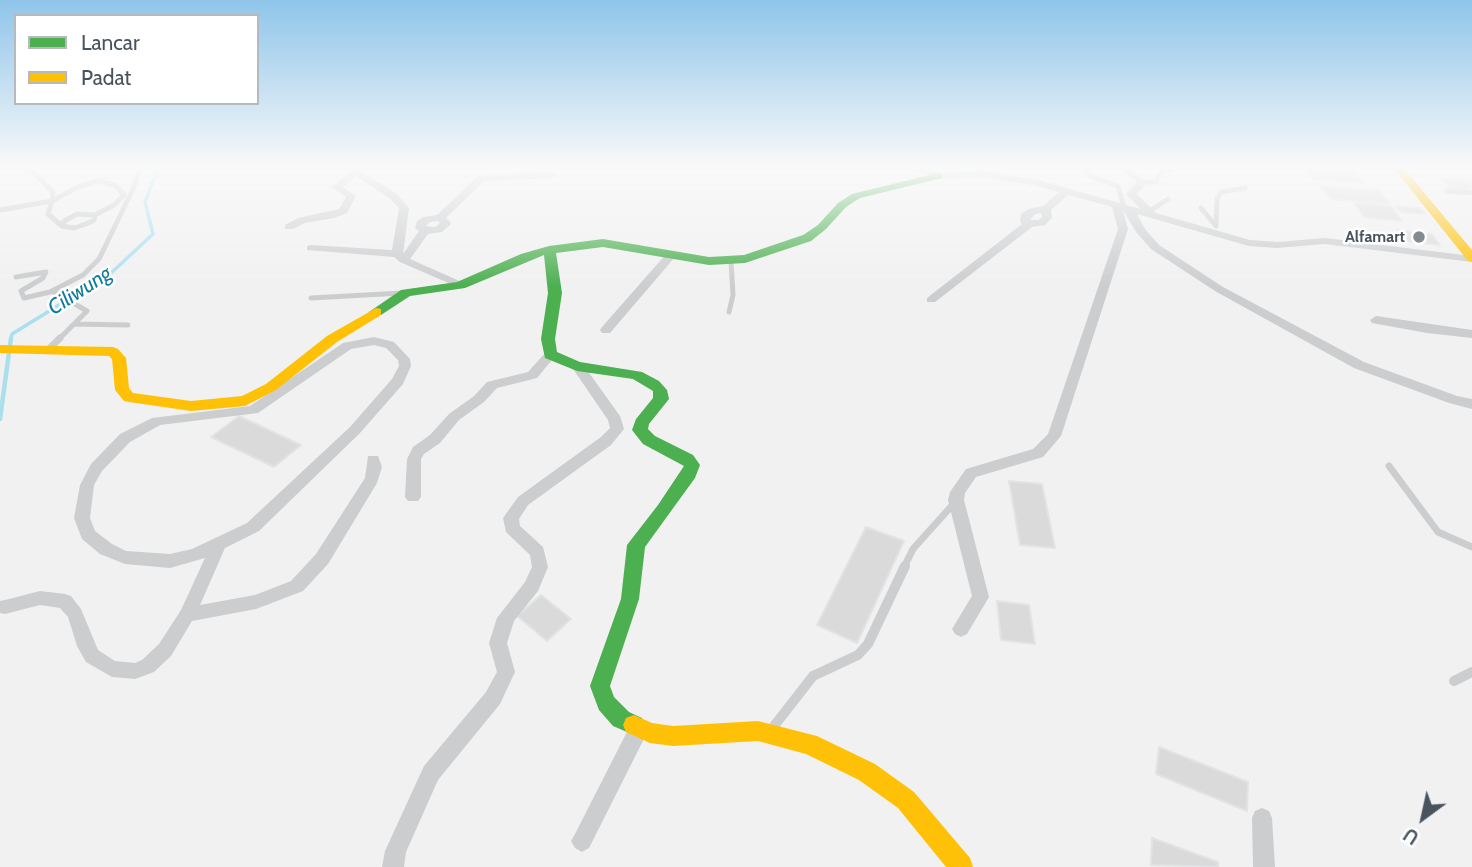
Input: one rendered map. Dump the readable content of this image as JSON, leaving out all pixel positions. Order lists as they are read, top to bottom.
{
  "water": ["Ciliwung"],
  "places": ["Alfamart"],
  "legend": ["Lancar", "Padat"],
  "north": "bottom left"
}
